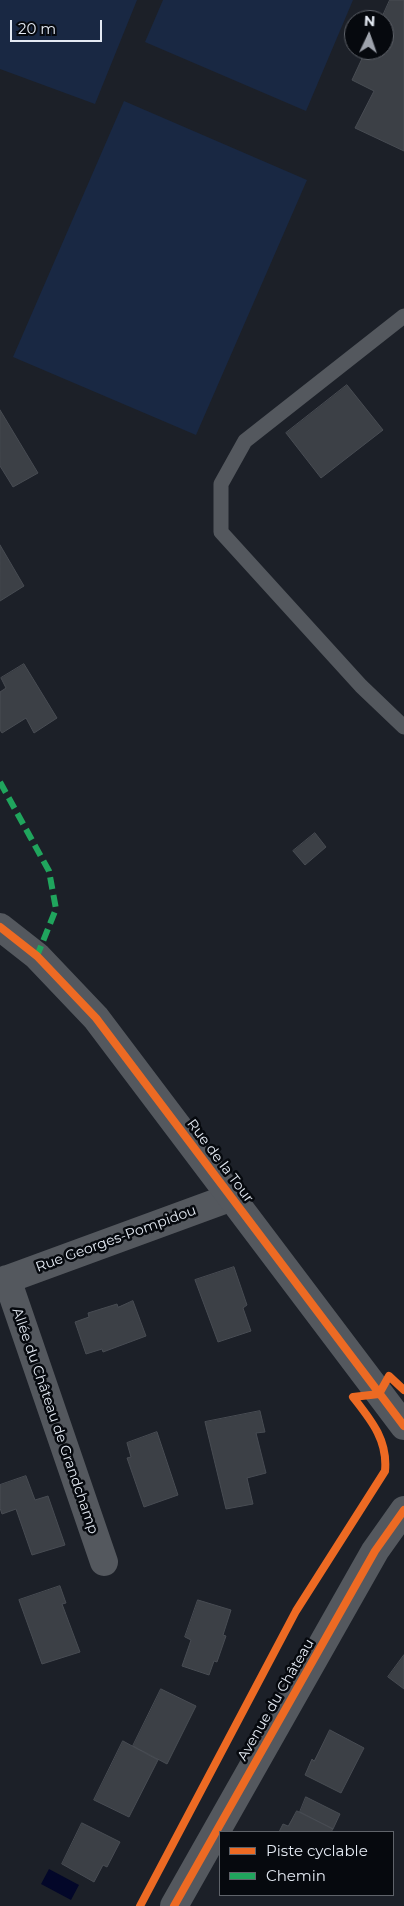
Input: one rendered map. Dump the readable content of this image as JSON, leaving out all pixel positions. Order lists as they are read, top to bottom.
{
  "streets": {
    "street": [
      "Rue de la Tour",
      "Rue Georges-Pompidou",
      "Allée du Château de Grandchamp",
      "Avenue du Château"
    ]
  },
  "crossings": [
    ["Rue de la Tour", "Rue Georges-Pompidou"],
    ["Rue Georges-Pompidou", "Allée du Château de Grandchamp"]
  ],
  "legend": ["Piste cyclable", "Chemin"],
  "scale_bar": "20 m",
  "north": "top"
}
